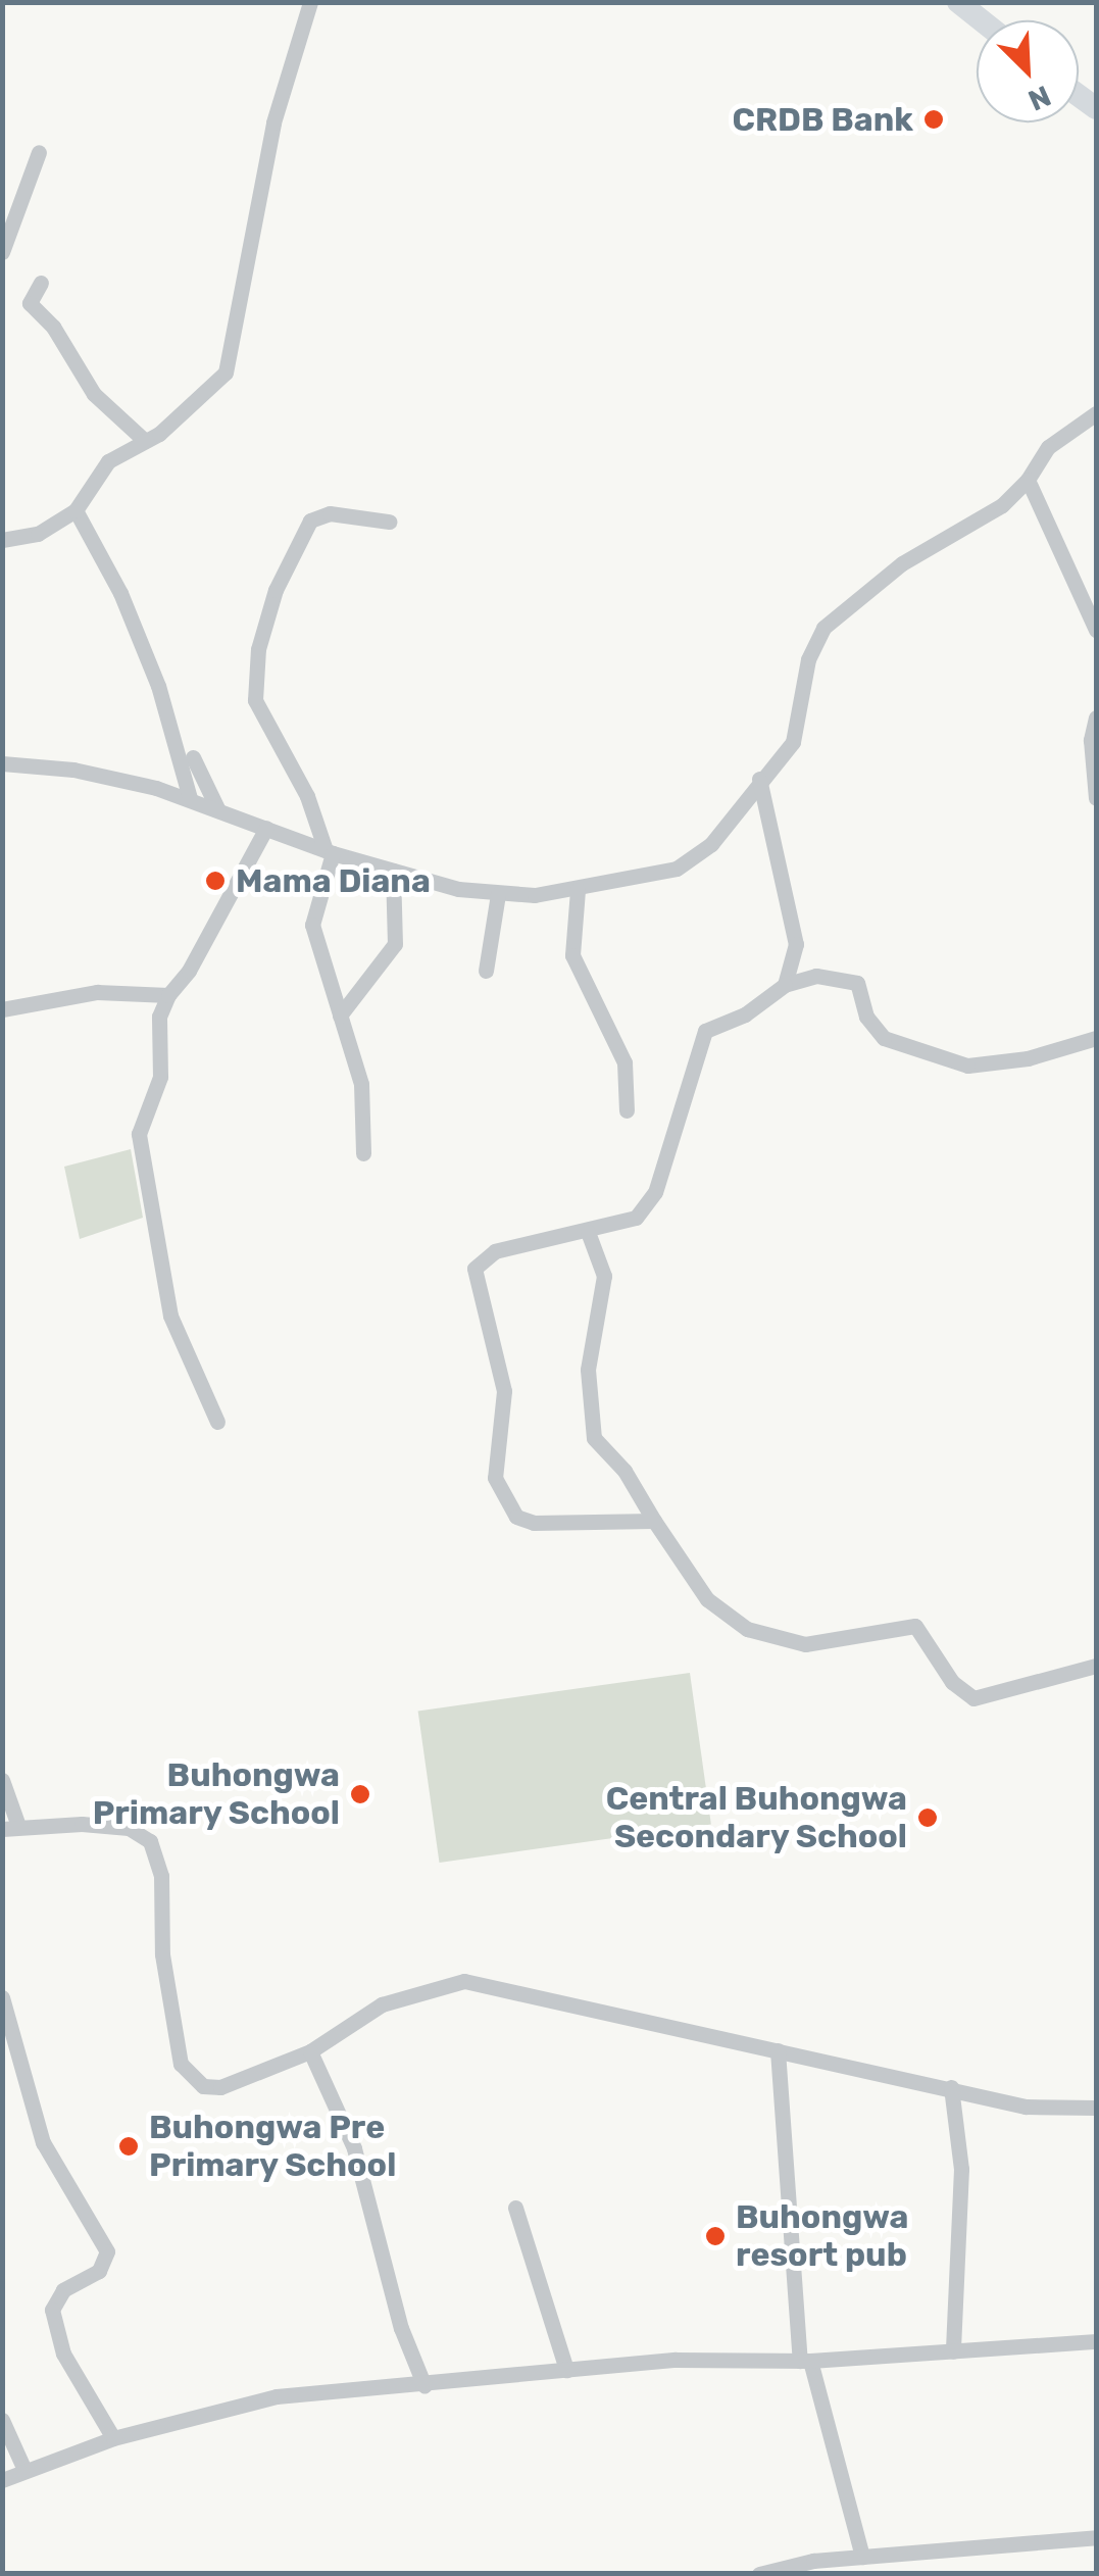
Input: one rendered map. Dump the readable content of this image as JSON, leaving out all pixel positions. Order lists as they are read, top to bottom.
{
  "places": [
    "CRDB Bank",
    "Mama Diana",
    "Buhongwa Primary School",
    "Central Buhongwa Secondary School",
    "Buhongwa Pre Primary School",
    "Buhongwa resort pub"
  ],
  "north": "bottom right"
}
